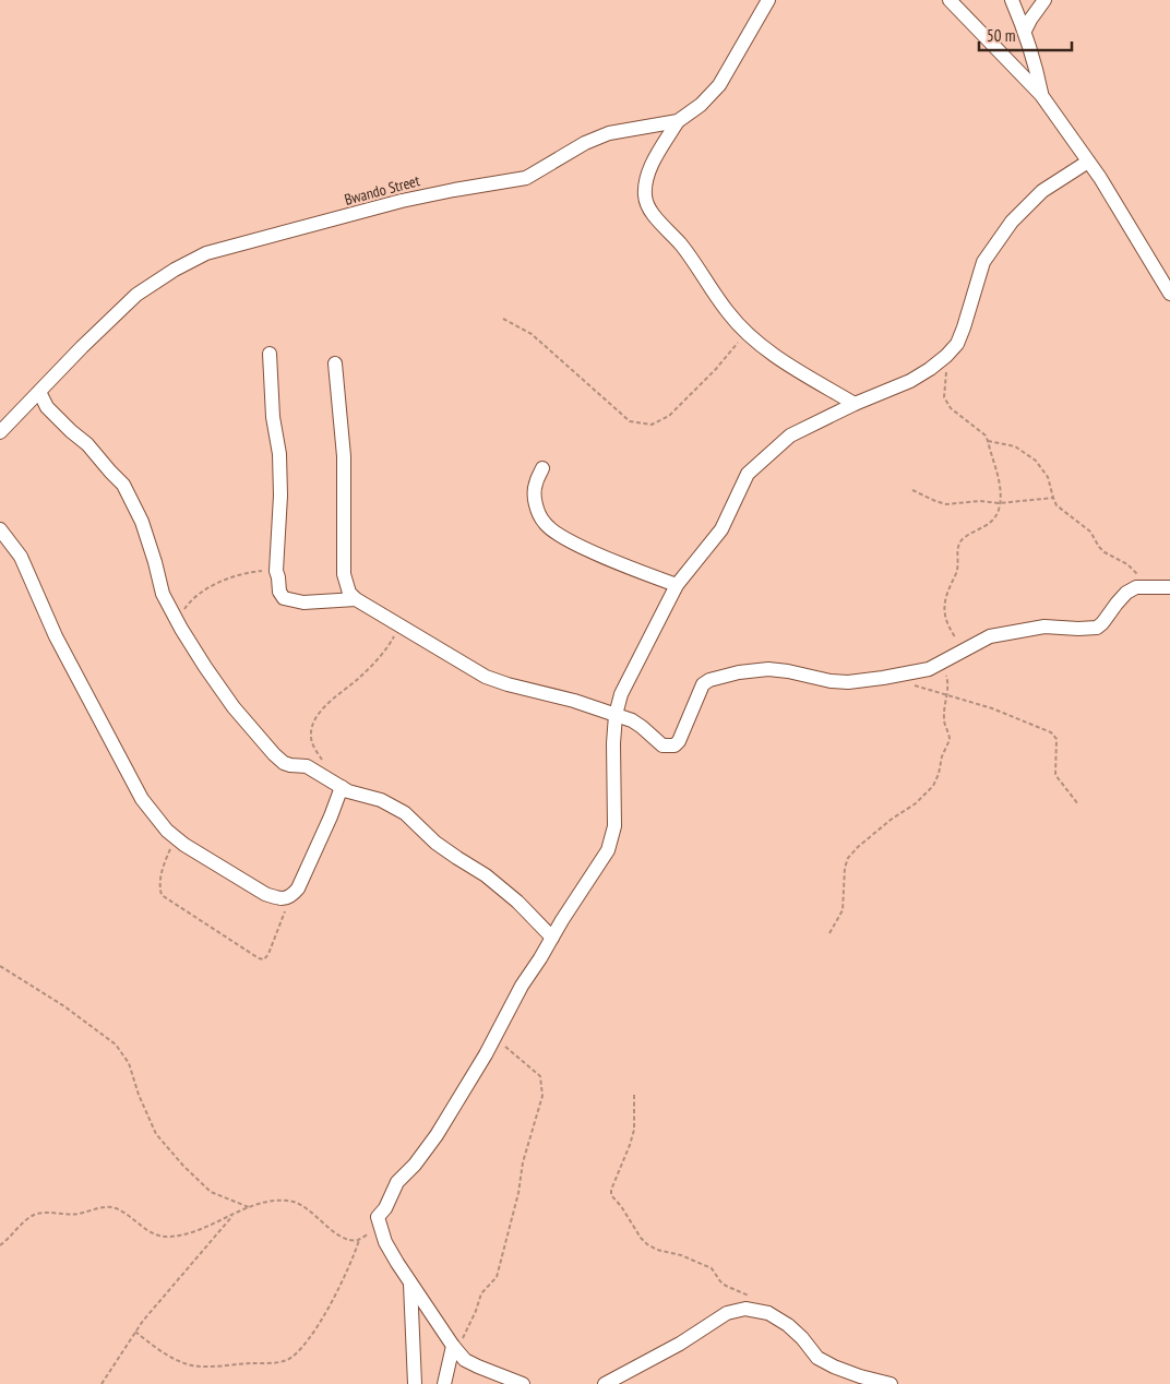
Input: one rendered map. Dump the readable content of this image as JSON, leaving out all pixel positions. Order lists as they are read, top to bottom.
{
  "streets": {
    "street": ["Bwando Street"]
  },
  "scale_bar": "50 m"
}
